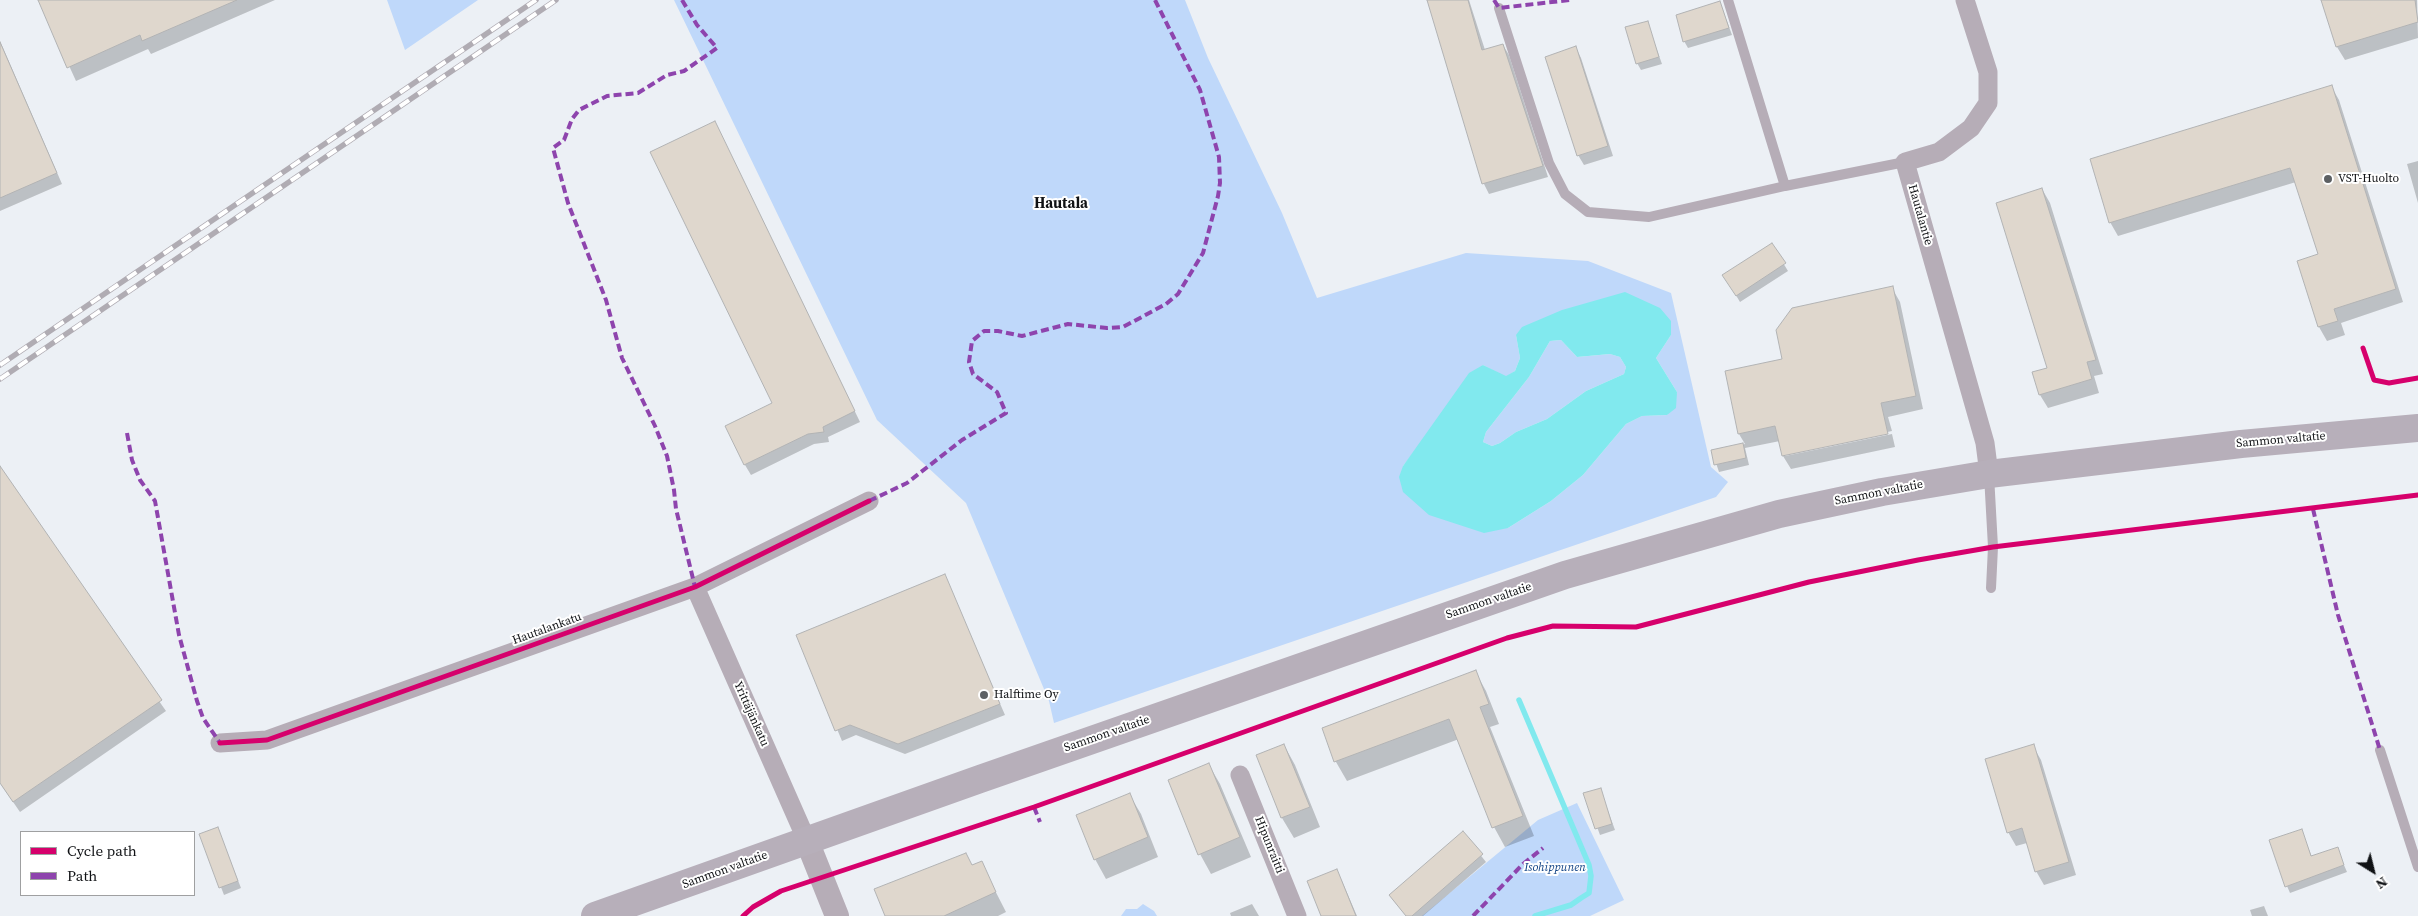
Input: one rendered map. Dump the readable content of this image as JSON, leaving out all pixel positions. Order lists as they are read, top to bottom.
{
  "streets": {
    "main road": ["Sammon valtatie"],
    "street": [
      "Hautalantie",
      "Hautalankatu",
      "Yrittäjänkatu",
      "Hipunraitti"
    ]
  },
  "crossings": [
    ["Hautalantie", "Sammon valtatie"],
    ["Sammon valtatie", "Yrittäjänkatu"],
    ["Hautalankatu", "Yrittäjänkatu"]
  ],
  "districts": ["Hautala"],
  "parks": ["Isohippunen"],
  "places": ["VST-Huolto", "Halftime Oy"],
  "legend": ["Cycle path", "Path"],
  "north": "bottom right"
}
